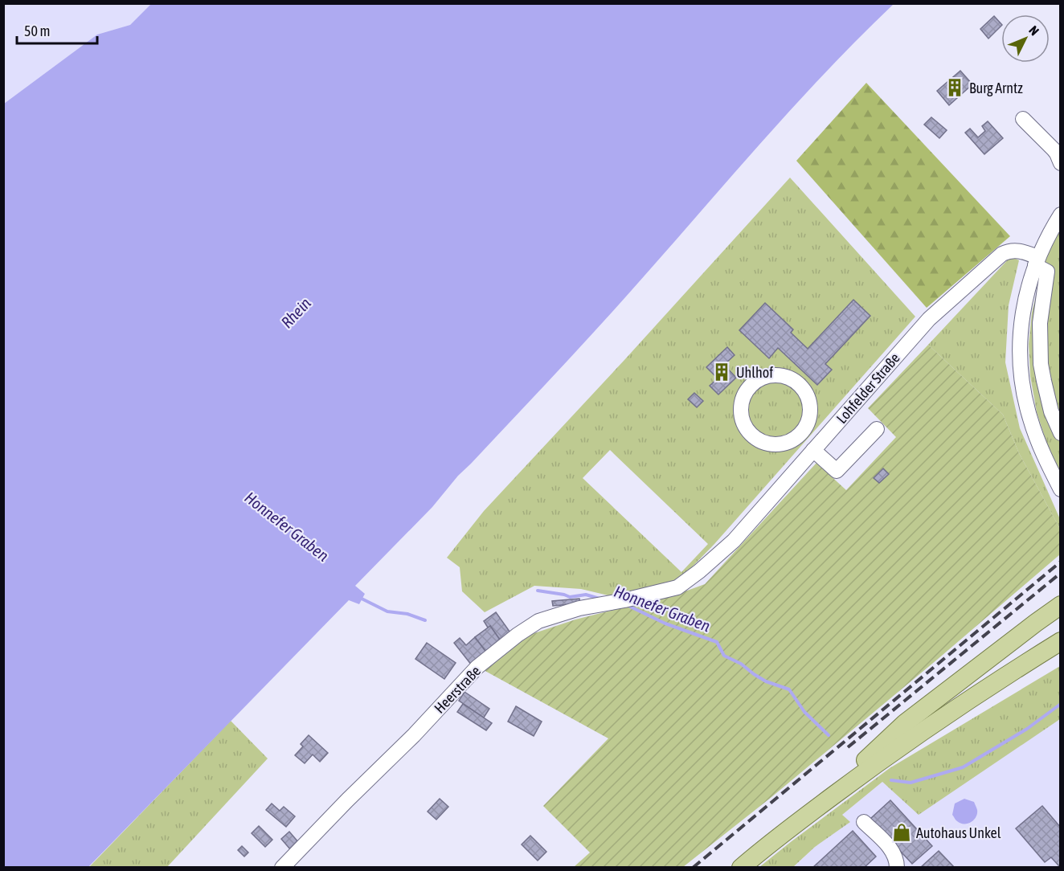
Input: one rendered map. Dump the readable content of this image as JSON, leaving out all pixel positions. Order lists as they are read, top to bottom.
{
  "streets": {
    "street": ["Lohfelder Straße", "Heerstraße"]
  },
  "crossings": [
    ["Lohfelder Straße", "Heerstraße"]
  ],
  "water": ["Rhein", "Honnefer Graben"],
  "places": {
    "building": ["Burg Arntz", "Uhlhof"],
    "shop": ["Autohaus Unkel"]
  },
  "scale_bar": "50 m",
  "north": "top right"
}
